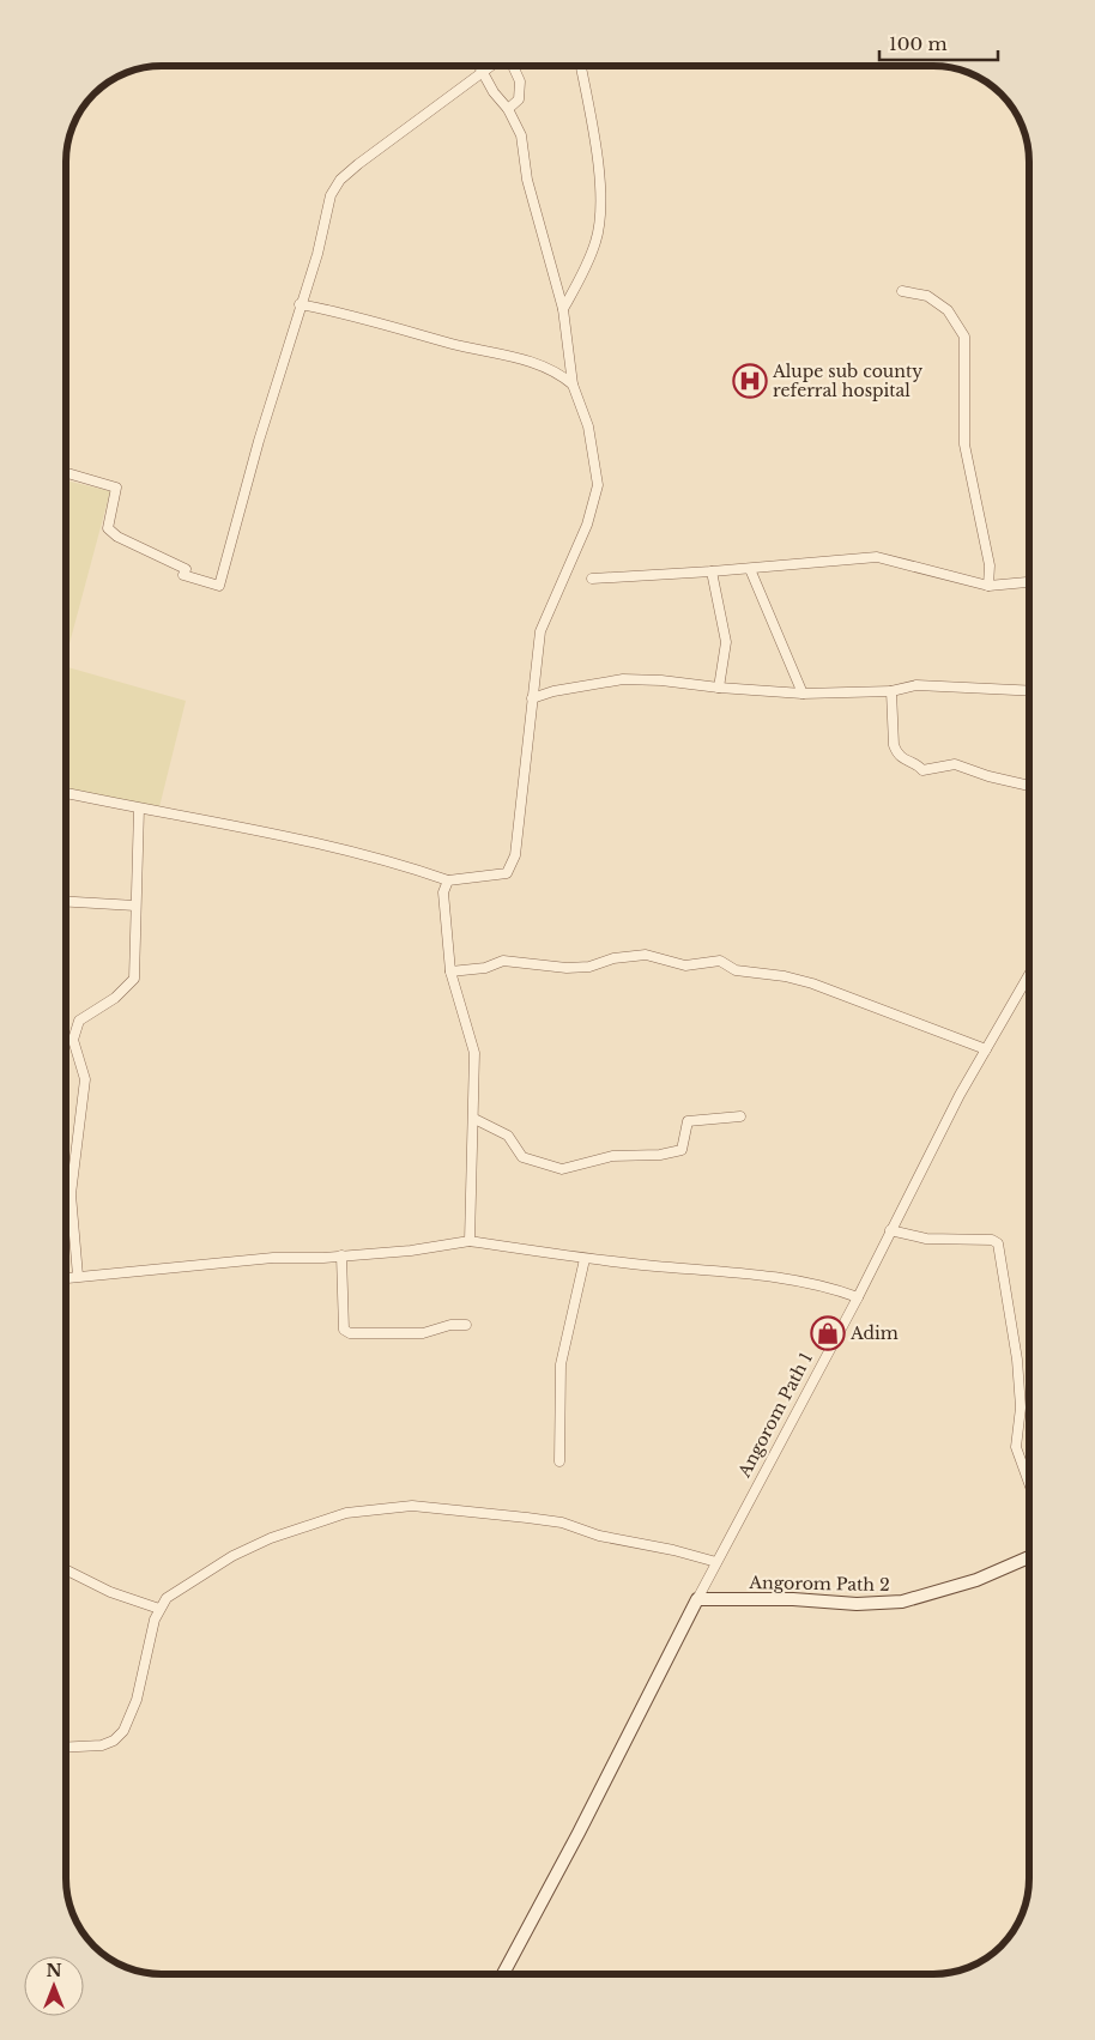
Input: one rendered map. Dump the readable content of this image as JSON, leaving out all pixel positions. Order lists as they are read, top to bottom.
{
  "streets": {
    "street": ["Angorom Path 1", "Angorom Path 2"]
  },
  "crossings": [
    ["Angorom Path 1", "Angorom Path 2"]
  ],
  "places": {
    "hospital": ["Alupe sub county referral hospital"],
    "shop": ["Adim"]
  },
  "scale_bar": "100 m",
  "north": "top"
}
